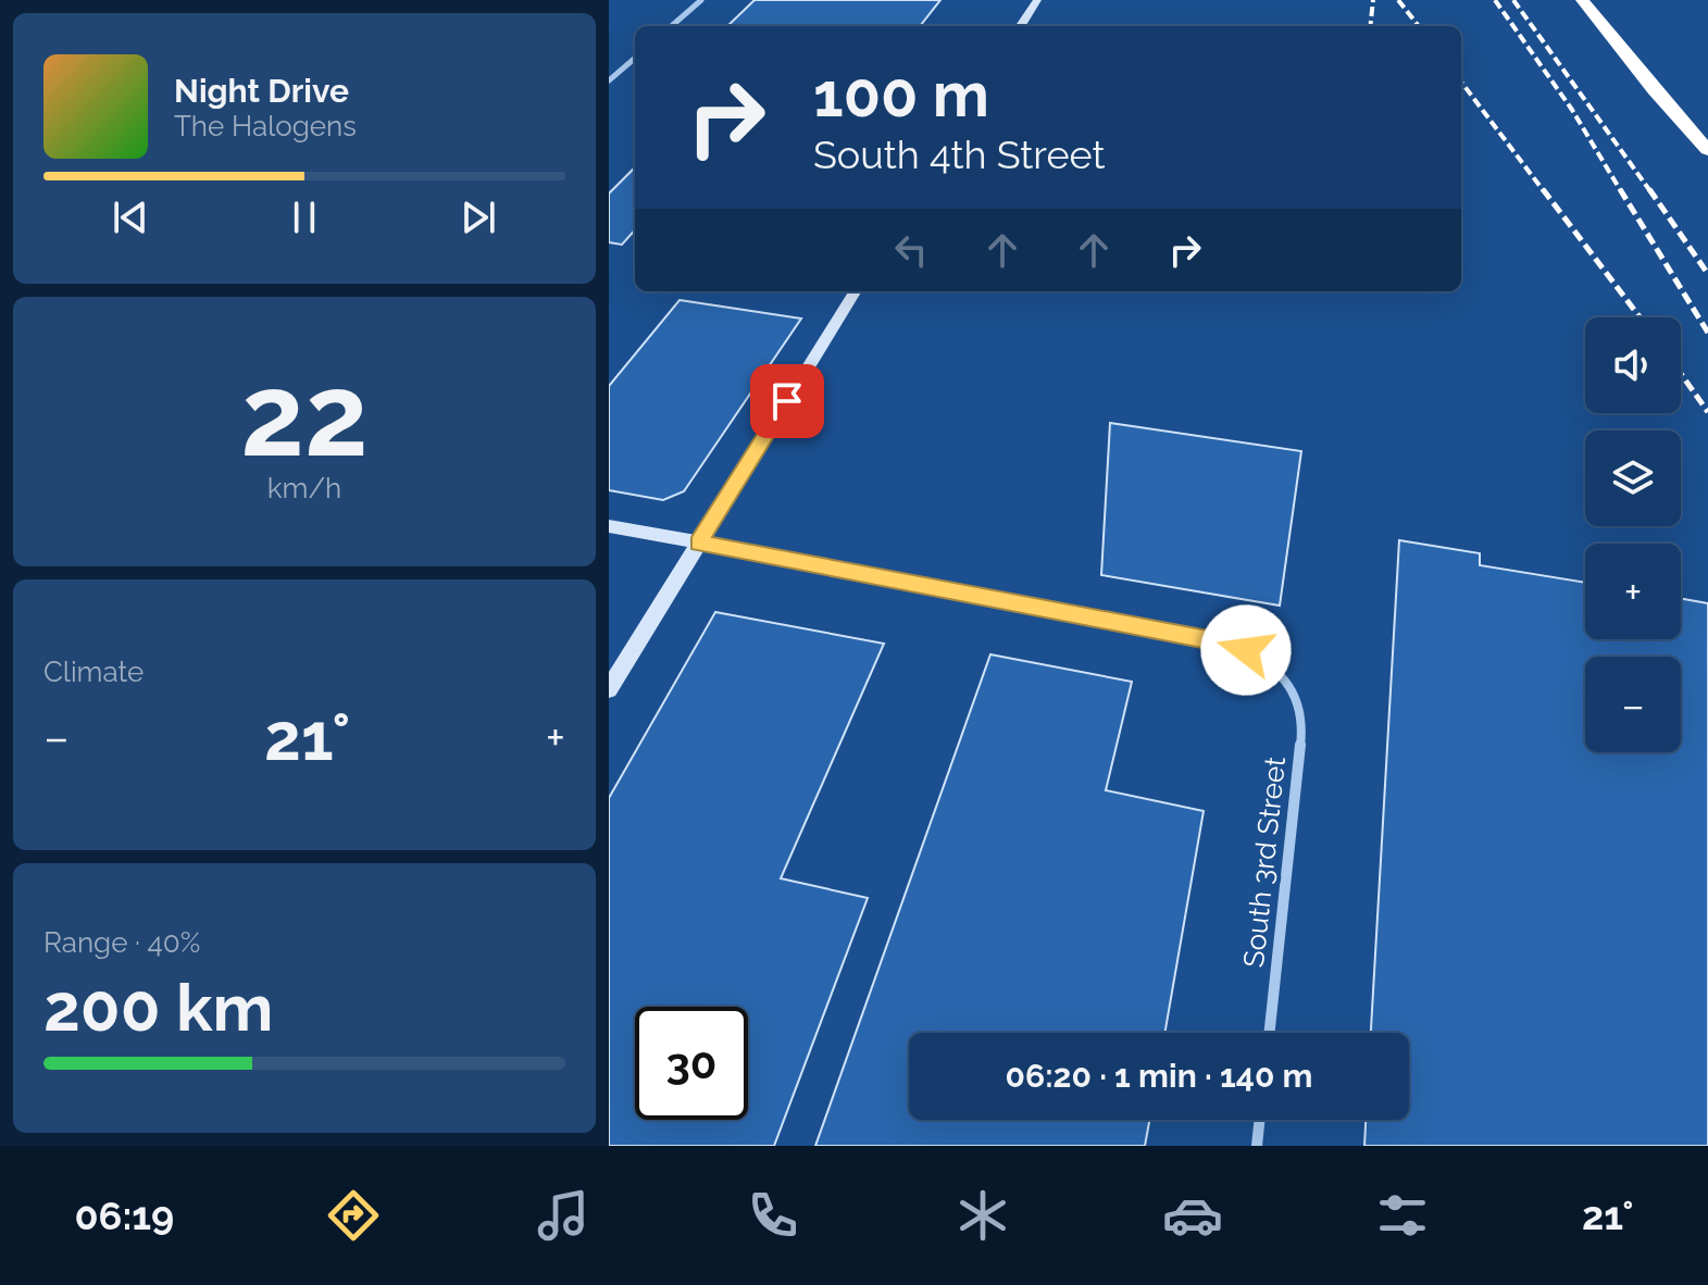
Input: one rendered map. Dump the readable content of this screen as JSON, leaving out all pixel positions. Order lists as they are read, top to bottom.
{
  "streets": {
    "street": ["South 3rd Street"]
  },
  "page": {
    "turn": ["100 m", "South 4th Street"],
    "song": ["Night Drive", "The Halogens"],
    "tile": [
      ["22", "km/h"],
      "Climate",
      ["Range · 40%", "200 km"]
    ],
    "map_buttons": ["+", "−"],
    "heat": ["−", "21°", "+"],
    "limit": "30",
    "trip": "06:20 · 1 min · 140 m",
    "tabs": ["06:19", "21°"]
  }
}
